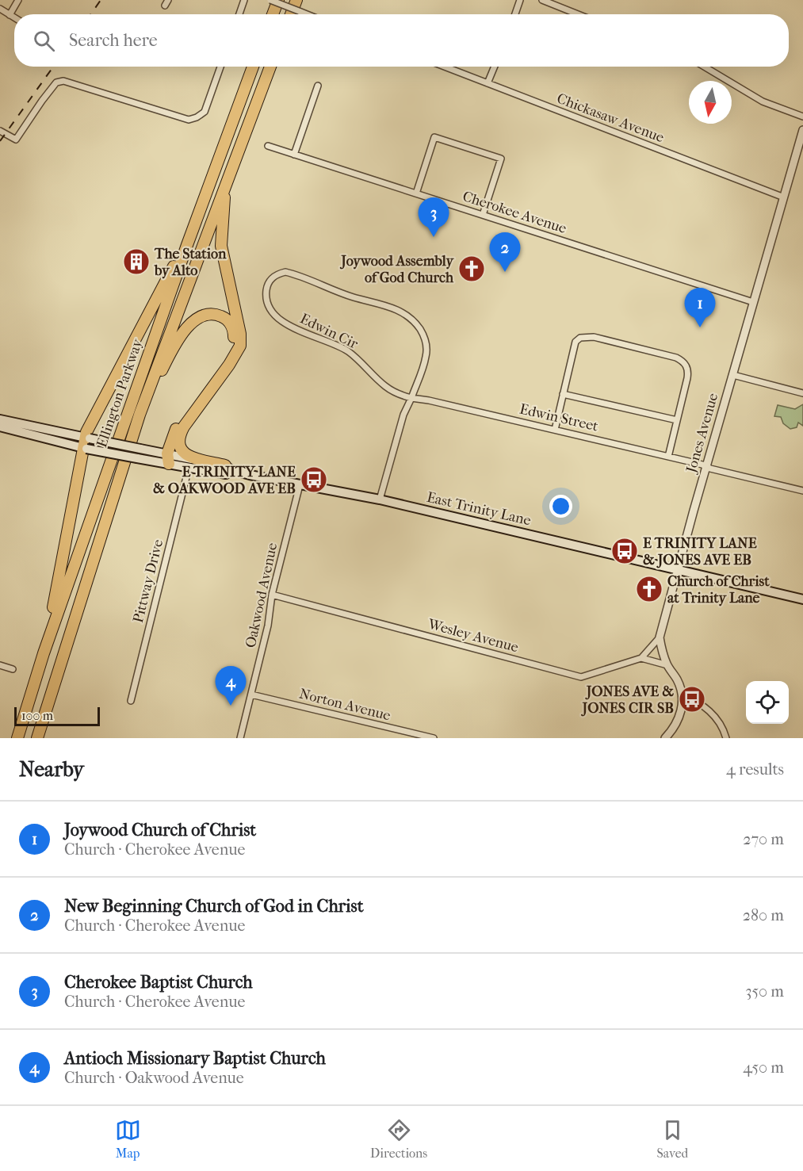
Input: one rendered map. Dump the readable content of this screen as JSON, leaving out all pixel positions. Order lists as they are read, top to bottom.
{
  "streets": {
    "highway": ["Ellington Parkway"],
    "main road": ["East Trinity Lane"],
    "street": [
      "Chickasaw Avenue",
      "Cherokee Avenue",
      "Edwin Cir",
      "Edwin Street",
      "Jones Avenue",
      "Pittway Drive",
      "Oakwood Avenue",
      "Wesley Avenue",
      "Norton Avenue"
    ]
  },
  "crossings": [
    ["Chickasaw Avenue", "Jones Avenue"],
    ["Cherokee Avenue", "Jones Avenue"],
    ["Edwin Cir", "Edwin Street"],
    ["Edwin Street", "Jones Avenue"],
    ["Jones Avenue", "East Trinity Lane"],
    ["East Trinity Lane", "Pittway Drive"],
    ["East Trinity Lane", "Oakwood Avenue"],
    ["Oakwood Avenue", "Wesley Avenue"],
    ["Oakwood Avenue", "Norton Avenue"]
  ],
  "places": {
    "building": ["The Station by Alto"],
    "church": ["Joywood Assembly of God Church", "Church of Christ at Trinity Lane"],
    "bus stop": ["E TRINITY LANE & OAKWOOD AVE EB", "E TRINITY LANE & JONES AVE EB", "JONES AVE & JONES CIR SB"]
  },
  "scale_bar": "100 m",
  "north": "bottom",
  "page": {
    "search": "Search here",
    "pins": [
      "3",
      "2",
      "1",
      "4"
    ],
    "scale": "100 m",
    "heading": ["Nearby", "4 results"],
    "list": [
      {
        "mark": "1",
        "name": "Joywood Church of Christ",
        "note": "Church · Cherokee Avenue",
        "value": "270 m"
      },
      {
        "mark": "2",
        "name": "New Beginning Church of God in Christ",
        "note": "Church · Cherokee Avenue",
        "value": "280 m"
      },
      {
        "mark": "3",
        "name": "Cherokee Baptist Church",
        "note": "Church · Cherokee Avenue",
        "value": "350 m"
      },
      {
        "mark": "4",
        "name": "Antioch Missionary Baptist Church",
        "note": "Church · Oakwood Avenue",
        "value": "450 m"
      }
    ],
    "nav": ["Map", "Directions", "Saved"]
  }
}
